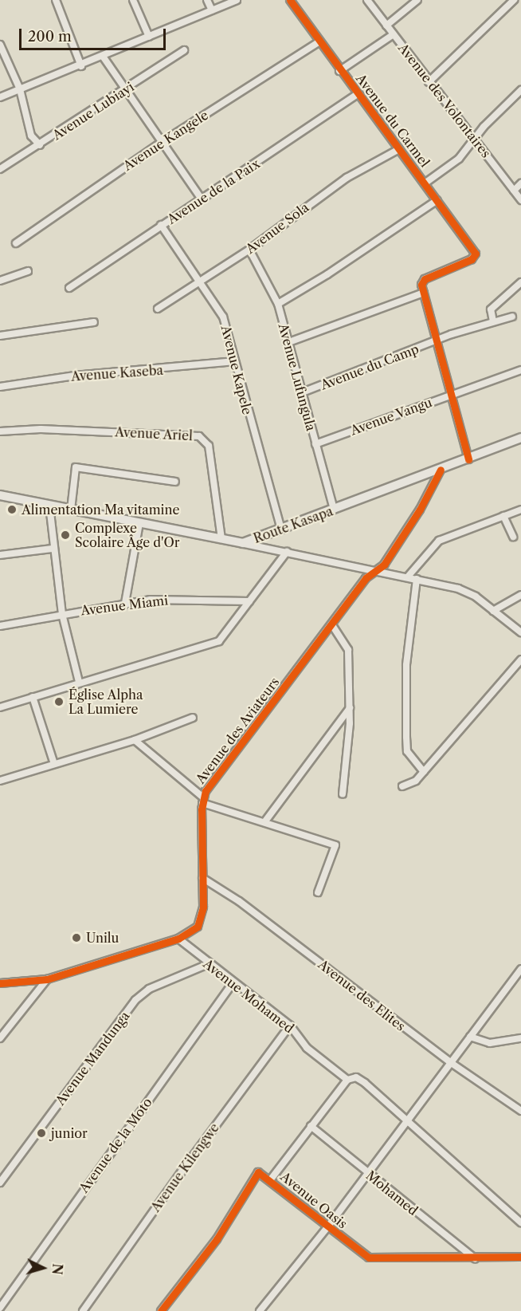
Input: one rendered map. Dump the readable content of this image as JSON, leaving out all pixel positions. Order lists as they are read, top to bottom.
{
  "streets": {
    "main road": ["Route Kasapa"],
    "street": [
      "Avenue des Volontaires",
      "Avenue Lubiayi",
      "Avenue du Carmel",
      "Avenue Kangele",
      "Avenue de la Paix",
      "Avenue Sola",
      "Avenue du Camp",
      "Avenue Kapele",
      "Avenue Kaseba",
      "Avenue Lufungula",
      "Avenue Vangu",
      "Avenue Ariel",
      "Avenue Miami",
      "Avenue des Aviateurs",
      "Avenue des Elites",
      "Avenue Mohamed",
      "Avenue Mandunga",
      "Avenue de la Moto",
      "Avenue Kilengwe",
      "Mohamed",
      "Avenue Oasis"
    ]
  },
  "crossings": [
    ["Avenue du Carmel", "Avenue Kangele"],
    ["Avenue du Carmel", "Avenue de la Paix"],
    ["Avenue du Carmel", "Avenue Sola"],
    ["Avenue de la Paix", "Avenue Kapele"],
    ["Avenue Sola", "Avenue Kapele"],
    ["Avenue Sola", "Avenue Lufungula"],
    ["Avenue du Camp", "Avenue Lufungula"],
    ["Avenue Kapele", "Avenue Kaseba"],
    ["Avenue Kapele", "Route Kasapa"],
    ["Avenue Lufungula", "Avenue Vangu"],
    ["Avenue Lufungula", "Route Kasapa"],
    ["Avenue Ariel", "Route Kasapa"],
    ["Route Kasapa", "Avenue des Aviateurs"],
    ["Avenue des Aviateurs", "Avenue des Elites"],
    ["Avenue des Aviateurs", "Avenue Mohamed"],
    ["Avenue Mohamed", "Avenue Mandunga"],
    ["Avenue Mohamed", "Avenue de la Moto"],
    ["Avenue Mohamed", "Avenue Kilengwe"],
    ["Avenue Mohamed", "Avenue Oasis"],
    ["Mohamed", "Avenue Oasis"]
  ],
  "places": [
    "Alimentation Ma vitamine",
    "Complexe Scolaire Âge d'Or",
    "Église Alpha La Lumiere",
    "Unilu",
    "junior"
  ],
  "scale_bar": "200 m",
  "north": "right"
}
